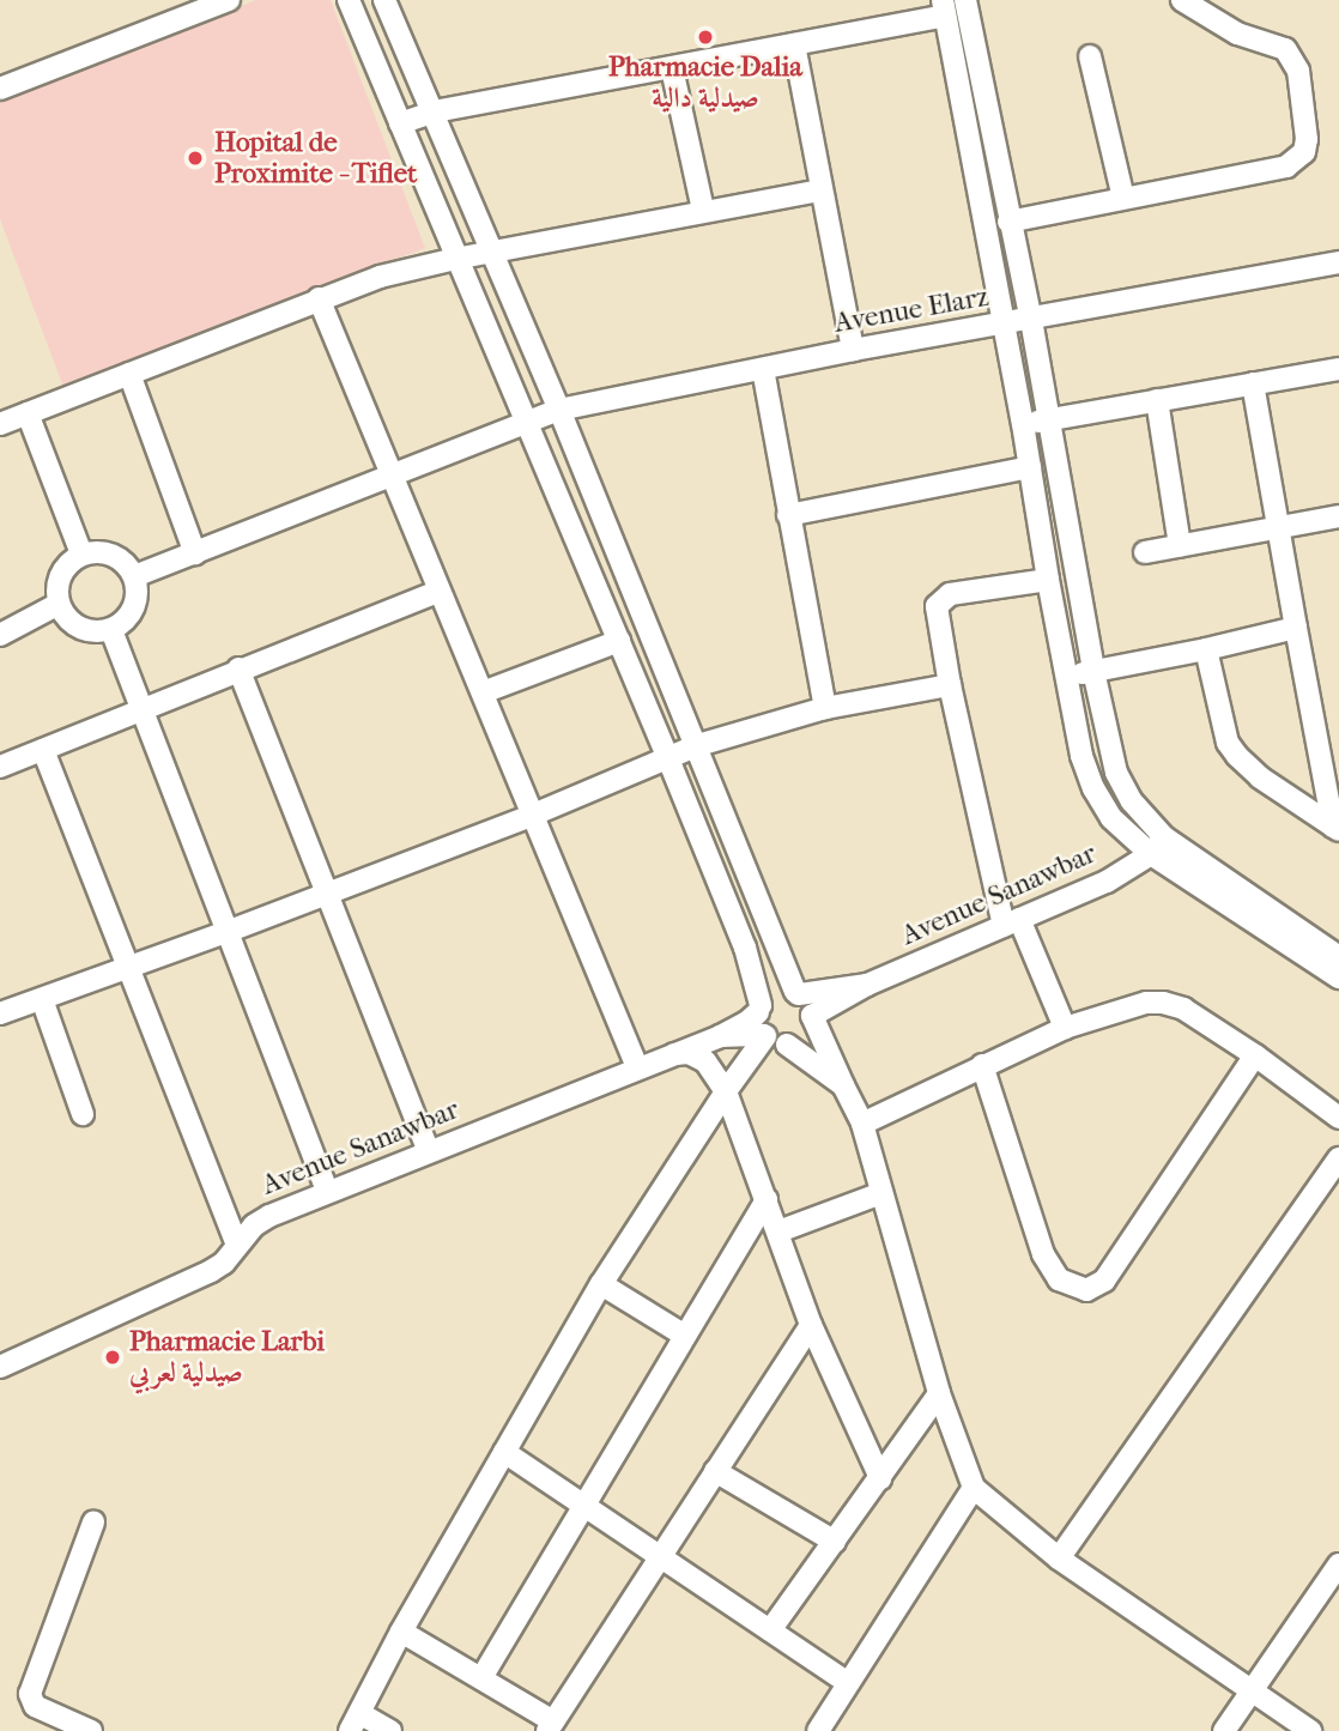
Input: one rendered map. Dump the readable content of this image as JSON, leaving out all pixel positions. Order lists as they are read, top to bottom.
{
  "streets": {
    "street": ["Avenue Elarz", "Avenue Sanawbar"]
  },
  "places": ["Pharmacie Dalia صيدلية دالية", "Hopital de Proximite - Tiflet", "Pharmacie Larbi صيدلية لعربي"]
}
